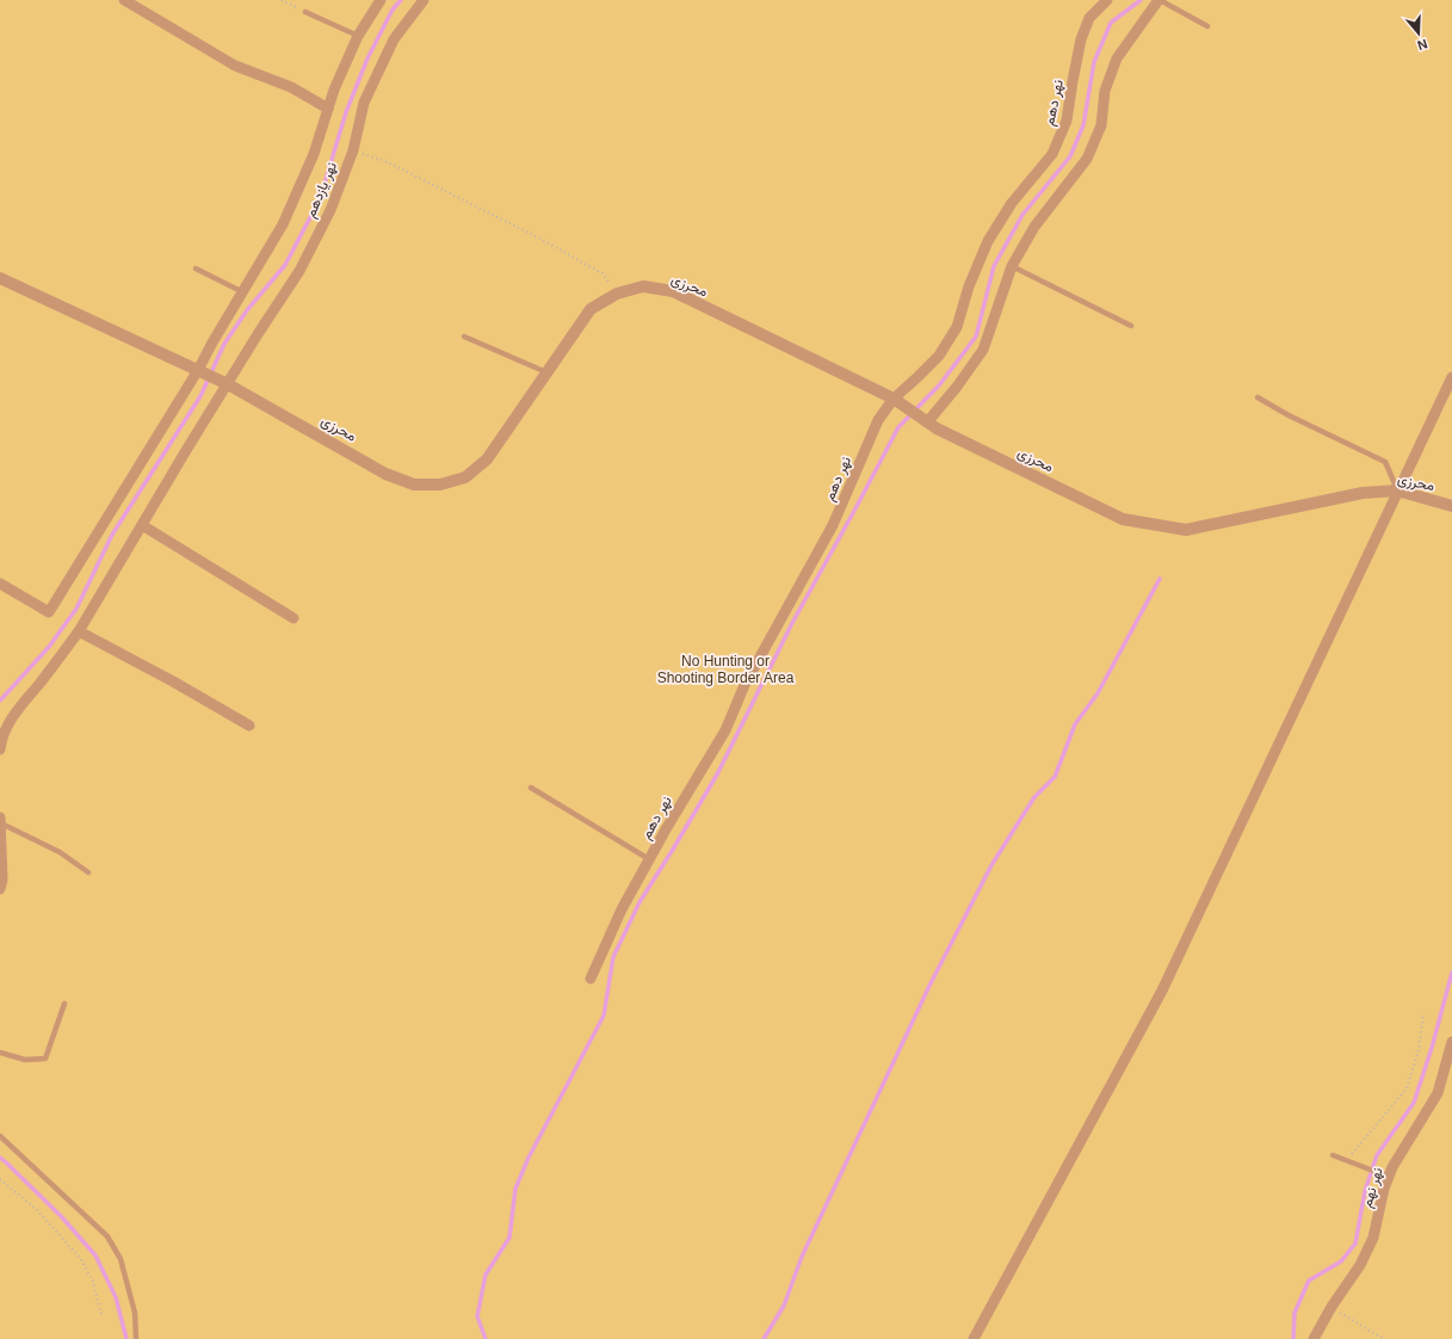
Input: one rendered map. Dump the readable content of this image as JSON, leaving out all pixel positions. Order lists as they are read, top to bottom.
{
  "streets": {
    "street": [
      "نهر دهم",
      "نهر یازدهم",
      "محرزی",
      "نهر نهم"
    ]
  },
  "crossings": [
    ["نهر دهم", "محرزی"],
    ["نهر یازدهم", "محرزی"]
  ],
  "parks": ["No Hunting or Shooting Border Area"],
  "north": "bottom"
}
